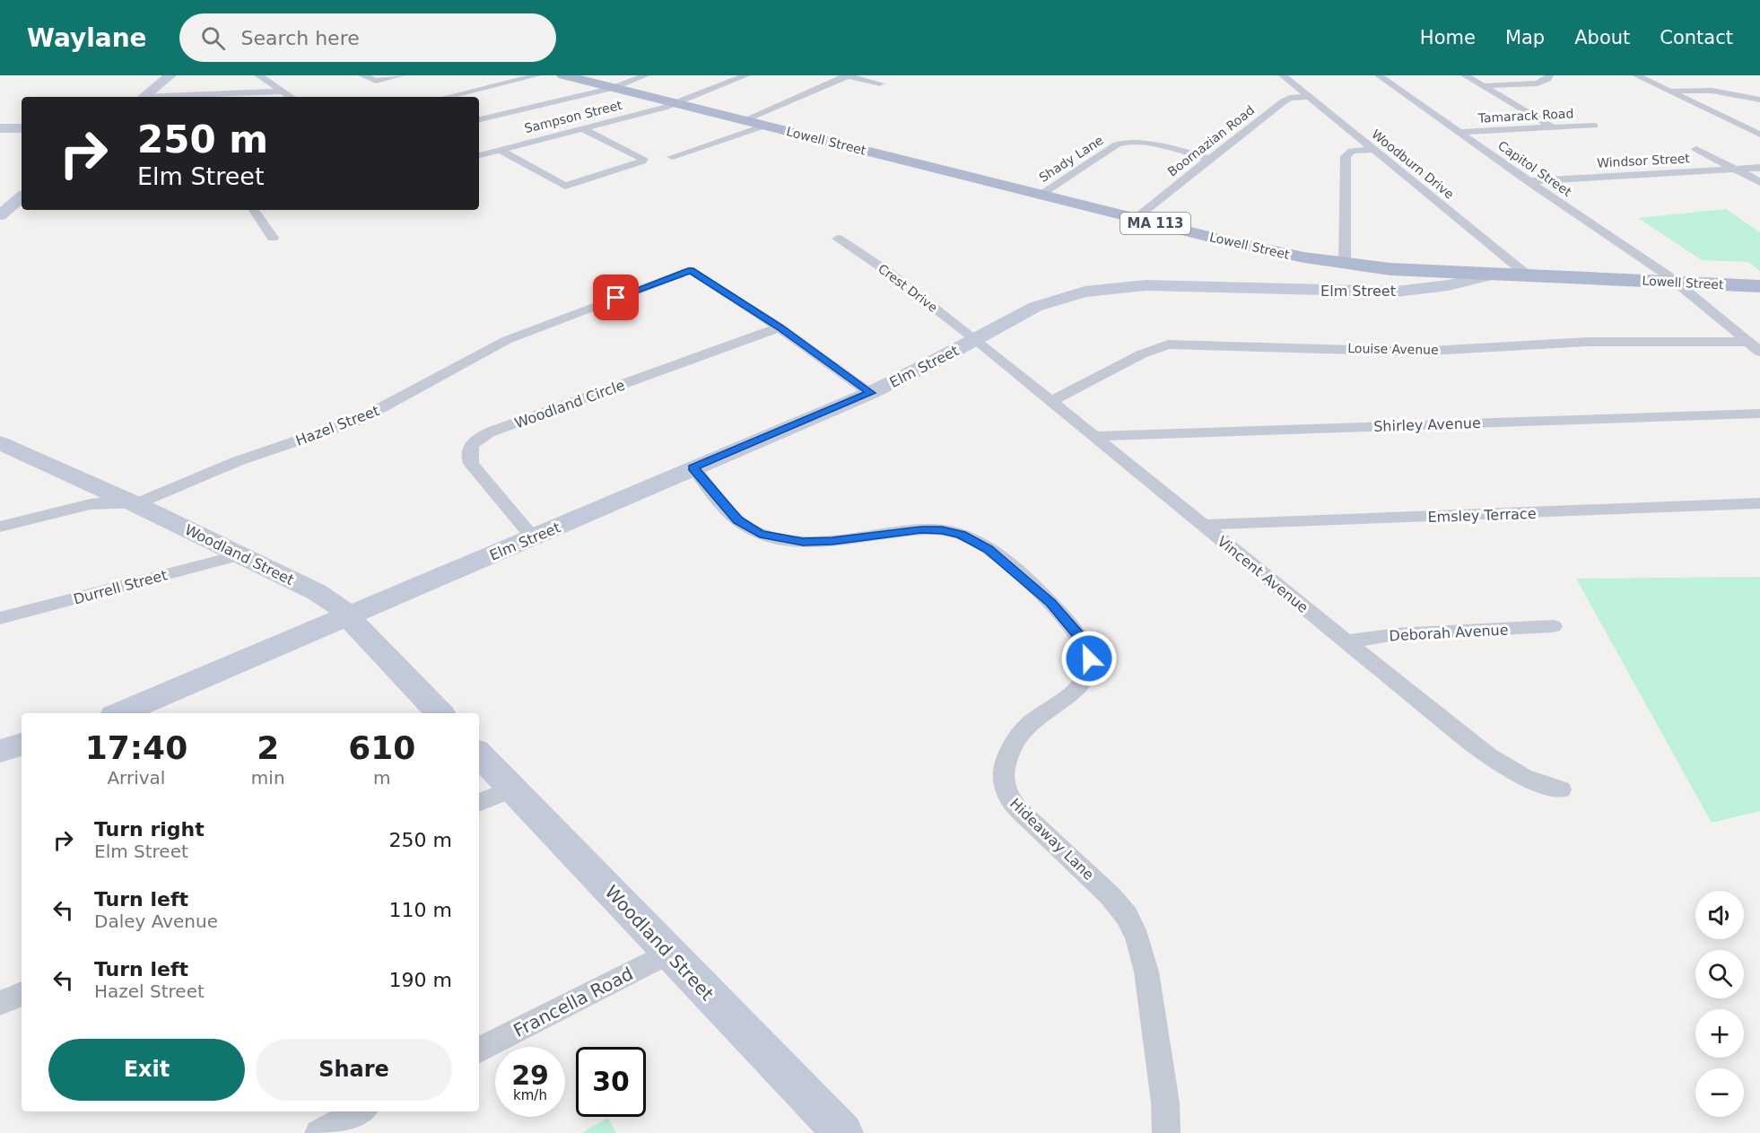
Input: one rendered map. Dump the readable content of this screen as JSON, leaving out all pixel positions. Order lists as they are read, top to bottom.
{
  "streets": {
    "main road": ["Lowell Street", "MA 113"],
    "street": [
      "Tamarack Road",
      "Sampson Street",
      "Boornazian Road",
      "Shady Lane",
      "Windsor Street",
      "Woodburn Drive",
      "Capitol Street",
      "Crest Drive",
      "Elm Street",
      "Louise Avenue",
      "Woodland Circle",
      "Shirley Avenue",
      "Hazel Street",
      "Emsley Terrace",
      "Woodland Street",
      "Vincent Avenue",
      "Durrell Street",
      "Deborah Avenue",
      "Hideaway Lane",
      "Francella Road"
    ]
  },
  "crossings": [
    ["Tamarack Road", "Capitol Street"],
    ["Sampson Street", "Lowell Street"],
    ["Lowell Street", "Boornazian Road"],
    ["Lowell Street", "Shady Lane"],
    ["Lowell Street", "Woodburn Drive"],
    ["Lowell Street", "Capitol Street"],
    ["Lowell Street", "Elm Street"],
    ["Boornazian Road", "Shady Lane"],
    ["Boornazian Road", "Woodburn Drive"],
    ["Windsor Street", "Capitol Street"],
    ["Capitol Street", "Louise Avenue"],
    ["Crest Drive", "Elm Street"],
    ["Crest Drive", "Vincent Avenue"],
    ["Elm Street", "Woodland Circle"],
    ["Elm Street", "Woodland Street"],
    ["Elm Street", "Vincent Avenue"],
    ["Elm Street", "Hideaway Lane"],
    ["Louise Avenue", "Vincent Avenue"],
    ["Woodland Circle", "Hazel Street"],
    ["Shirley Avenue", "Vincent Avenue"],
    ["Hazel Street", "Woodland Street"],
    ["Emsley Terrace", "Vincent Avenue"],
    ["Woodland Street", "Durrell Street"],
    ["Woodland Street", "Francella Road"],
    ["Vincent Avenue", "Deborah Avenue"]
  ],
  "page": {
    "header": "Waylane",
    "search": "Search here",
    "nav": [
      "Home",
      "Map",
      "About",
      "Contact"
    ],
    "turn": ["250 m", "Elm Street"],
    "eta": [
      "17:40",
      "Arrival",
      "2",
      "min",
      "610",
      "m"
    ],
    "list": [
      {
        "name": "Turn right",
        "note": "Elm Street",
        "value": "250 m"
      },
      {
        "name": "Turn left",
        "note": "Daley Avenue",
        "value": "110 m"
      },
      {
        "name": "Turn left",
        "note": "Hazel Street",
        "value": "190 m"
      }
    ],
    "map_buttons": ["+", "−"],
    "buttons": ["Exit", "Share"],
    "speed": "29 km/h",
    "limit": "30"
  }
}
